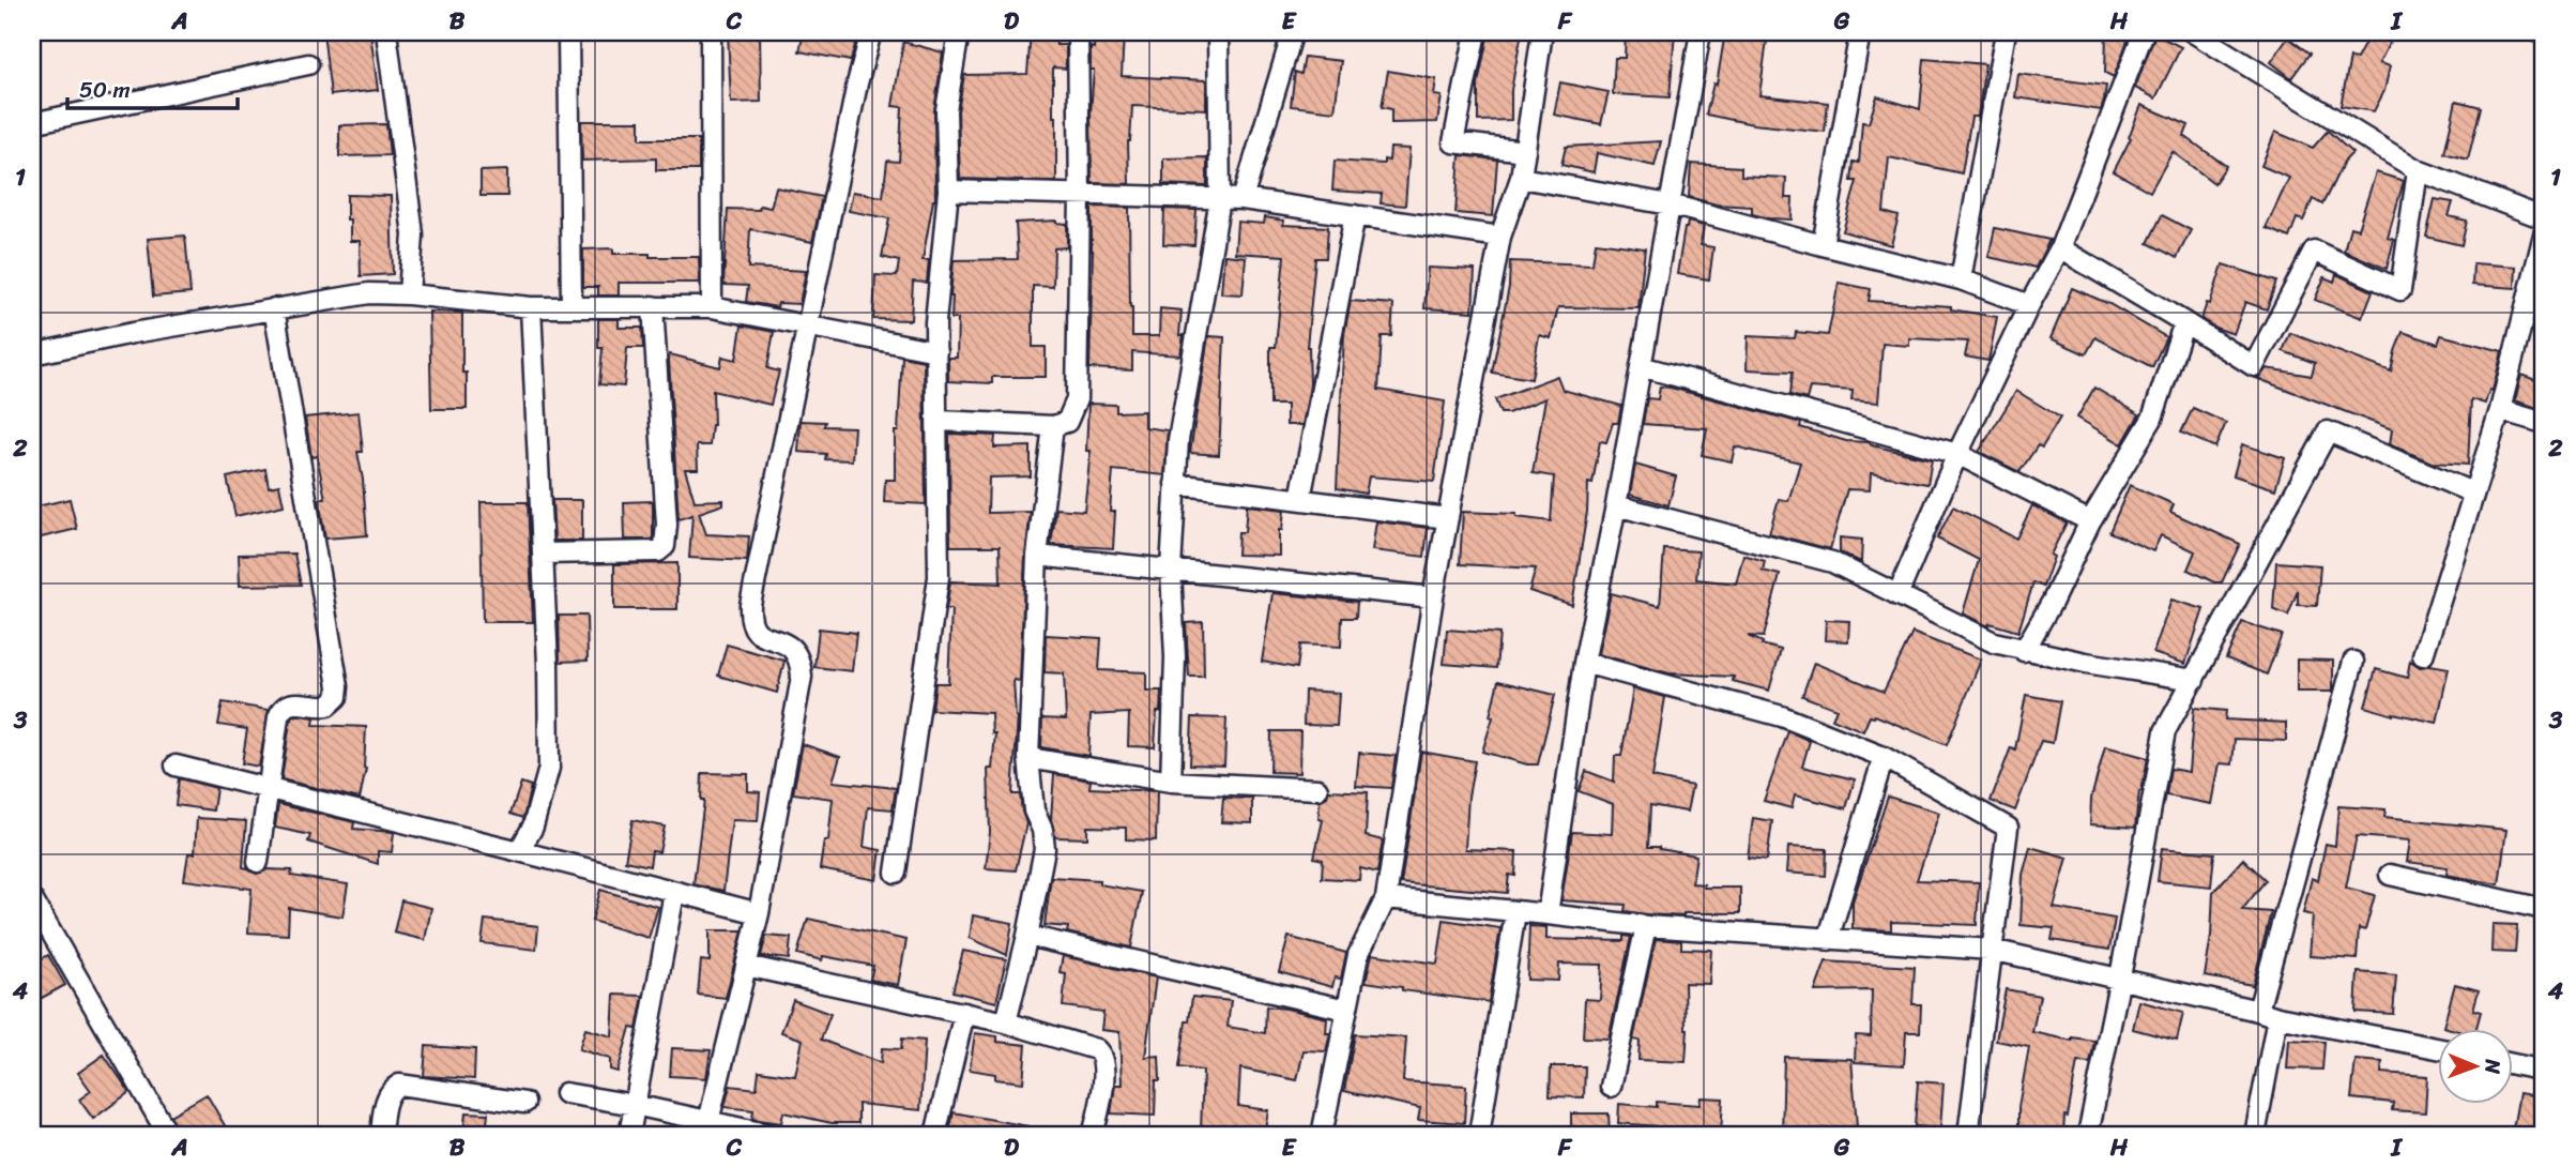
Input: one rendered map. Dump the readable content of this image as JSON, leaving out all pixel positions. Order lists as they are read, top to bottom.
{
  "scale_bar": "50 m",
  "north": "right",
  "grid": {
    "columns": [
      "A",
      "B",
      "C",
      "D",
      "E",
      "F",
      "G",
      "H",
      "I"
    ],
    "rows": [
      "1",
      "2",
      "3",
      "4"
    ]
  }
}
